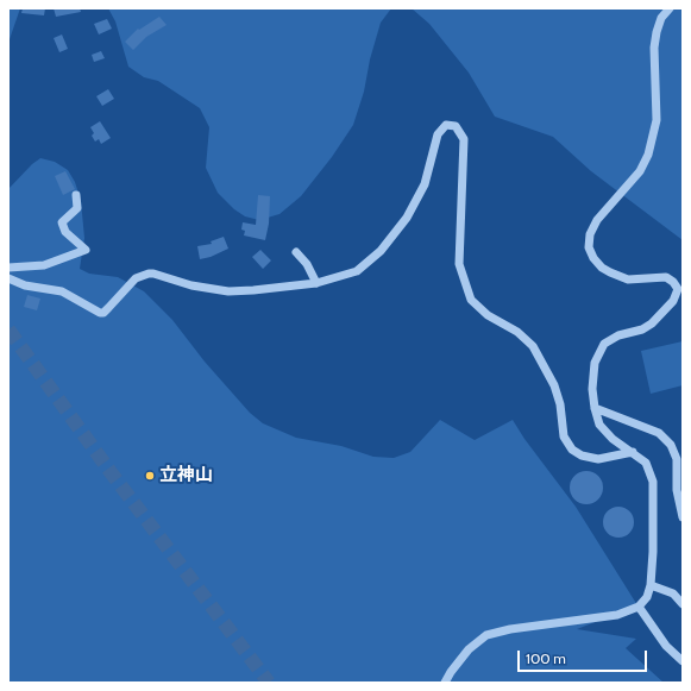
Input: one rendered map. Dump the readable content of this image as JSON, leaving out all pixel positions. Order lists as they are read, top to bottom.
{
  "places": ["立神山"],
  "scale_bar": "100 m"
}
